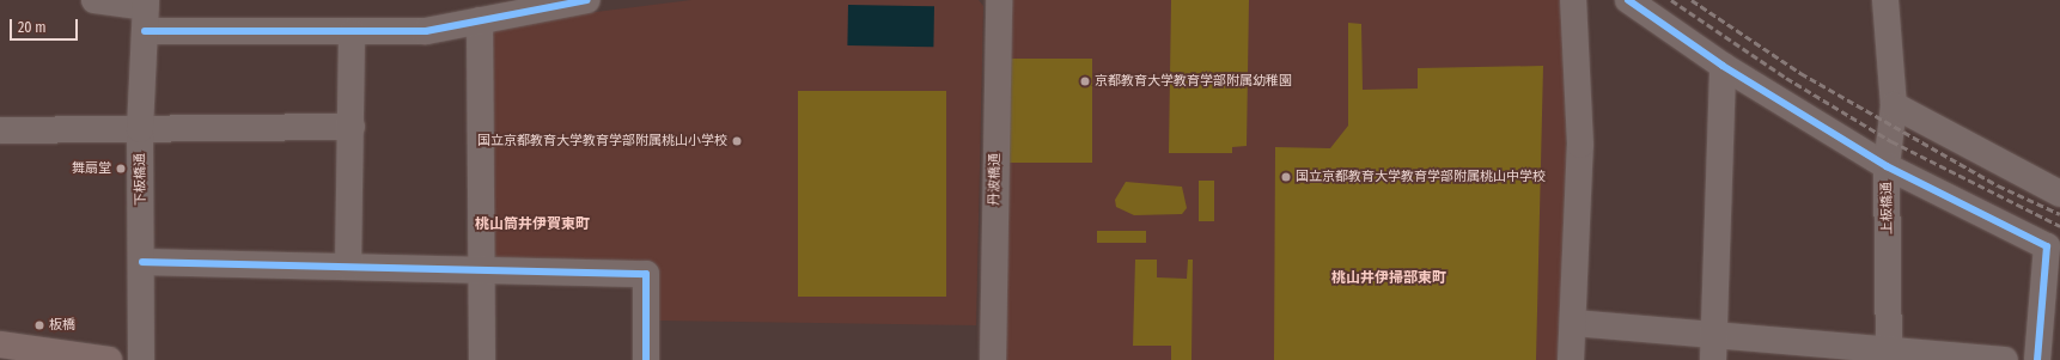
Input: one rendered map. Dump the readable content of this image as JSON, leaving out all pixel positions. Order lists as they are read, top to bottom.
{
  "streets": {
    "street": ["下板橋通", "丹波橋通", "上板橋通"]
  },
  "districts": ["桃山筒井伊賀東町", "桃山井伊掃部東町"],
  "places": [
    "京都教育大学教育学部附属幼稚園",
    "国立京都教育大学教育学部附属桃山小学校",
    "舞扇堂",
    "国立京都教育大学教育学部附属桃山中学校",
    "板橋"
  ],
  "scale_bar": "20 m"
}
